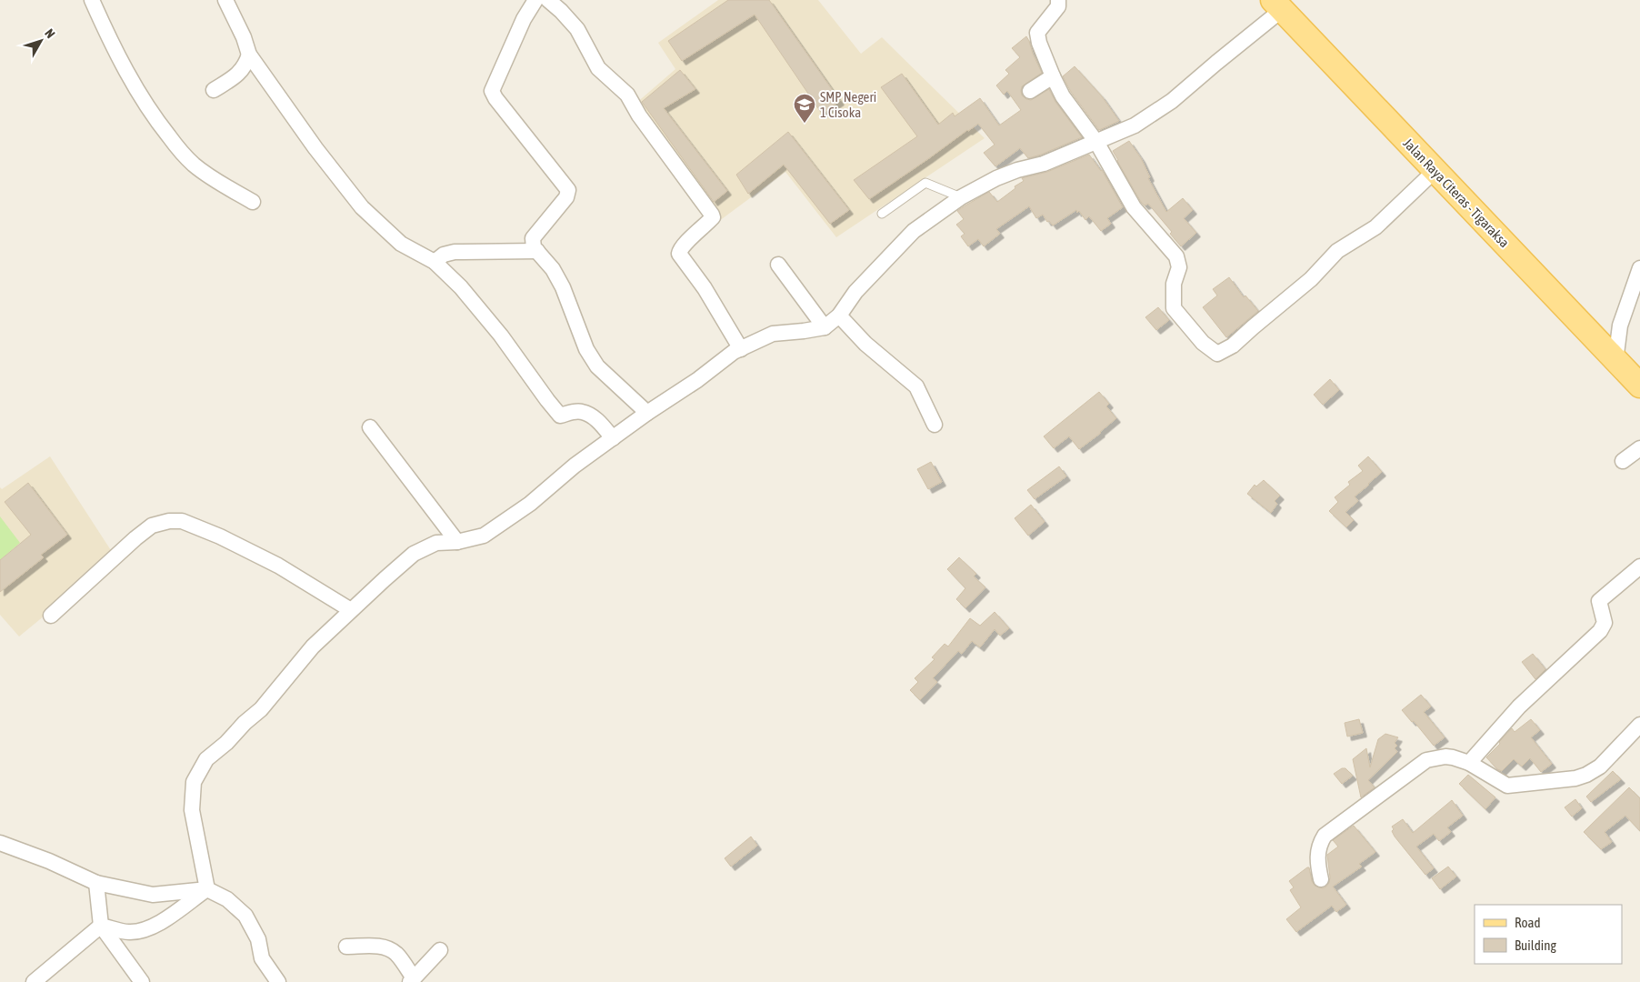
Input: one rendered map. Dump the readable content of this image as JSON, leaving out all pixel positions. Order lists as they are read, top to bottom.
{
  "streets": {
    "main road": ["Jalan Raya Citeras - Tigaraksa"]
  },
  "places": {
    "school or university": ["SMP Negeri 1 Cisoka"]
  },
  "legend": ["Road", "Building"],
  "north": "top right"
}
